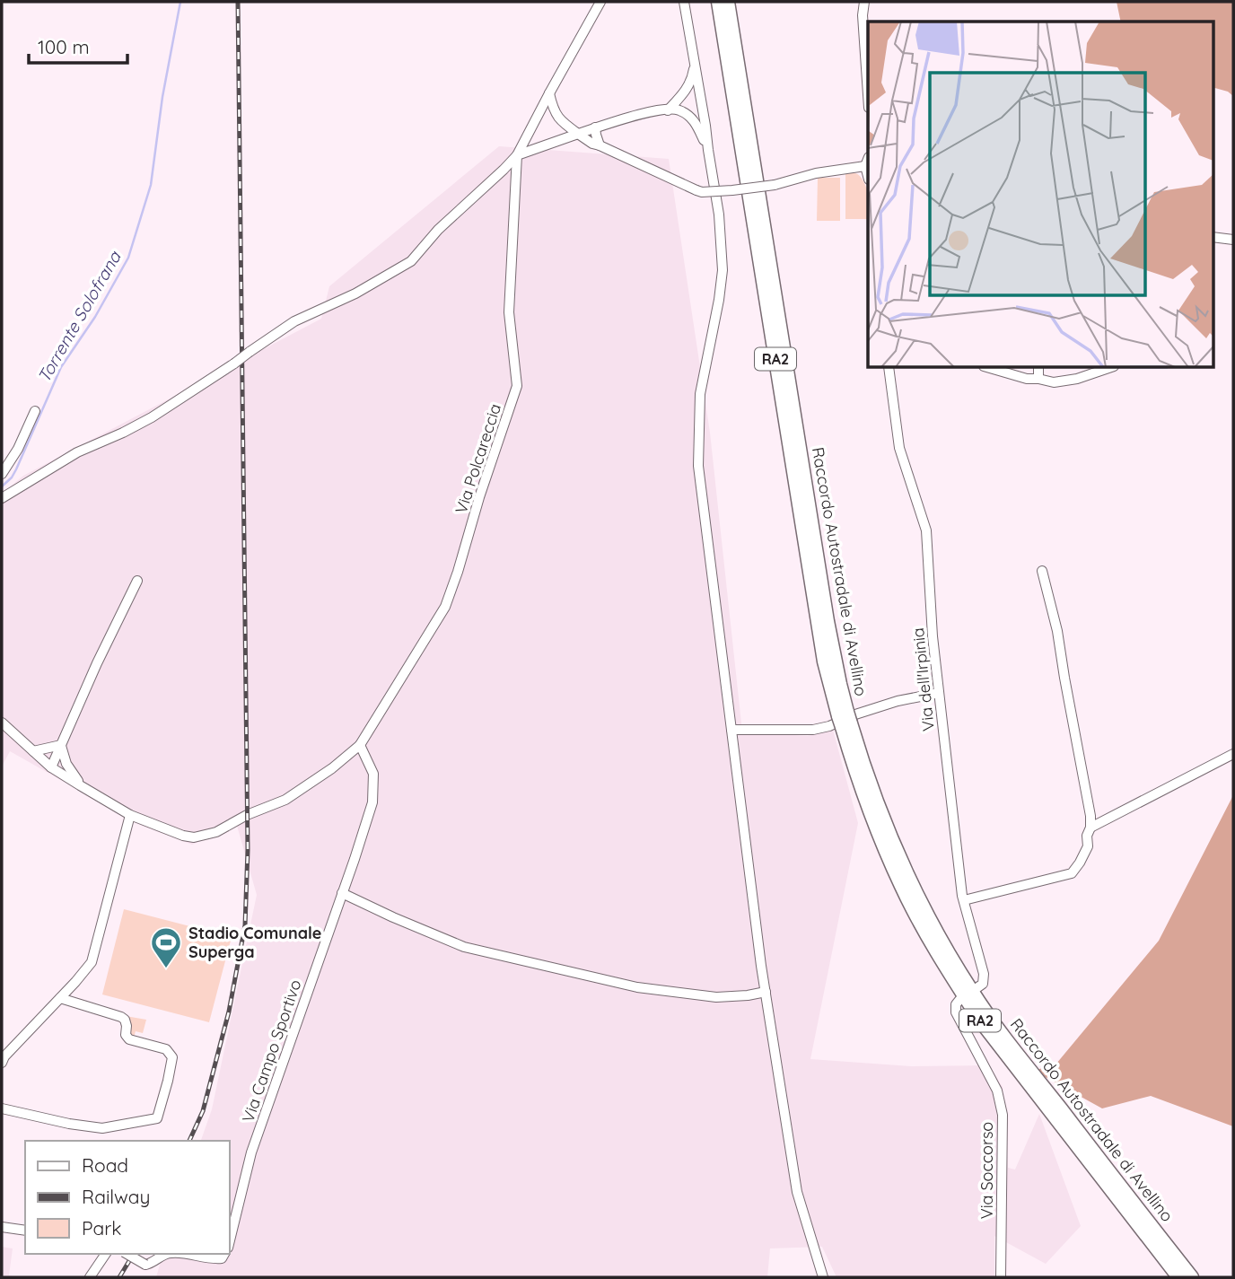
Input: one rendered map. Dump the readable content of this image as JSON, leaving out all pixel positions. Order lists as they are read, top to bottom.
{
  "streets": {
    "highway": ["RA2", "Raccordo Autostradale di Avellino"],
    "street": [
      "Via Polcareccia",
      "Via dell'Irpinia",
      "Via Campo Sportivo",
      "Via Soccorso"
    ]
  },
  "crossings": [
    ["Via Polcareccia", "Via Campo Sportivo"]
  ],
  "water": ["Torrente Solofrana"],
  "places": {
    "sports": ["Stadio Comunale Superga"]
  },
  "legend": ["Road", "Railway", "Park"],
  "scale_bar": "100 m"
}
